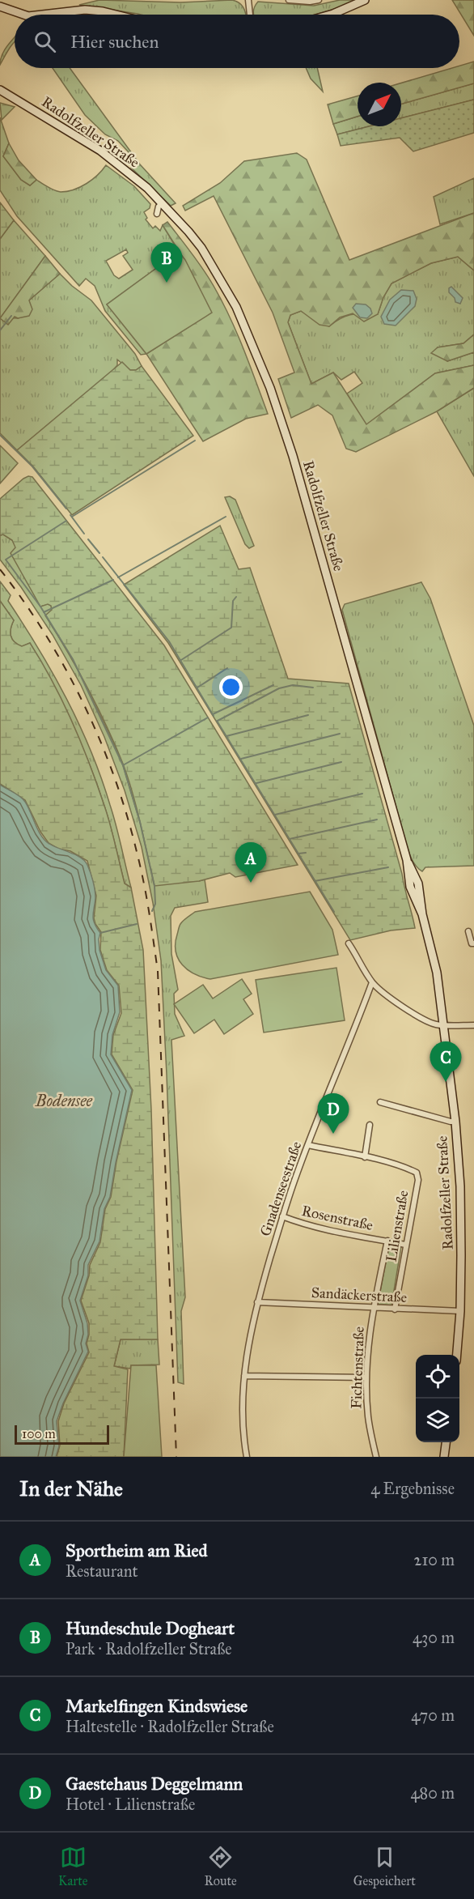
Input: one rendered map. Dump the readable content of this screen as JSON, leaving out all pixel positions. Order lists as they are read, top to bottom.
{
  "streets": {
    "street": [
      "Radolfzeller Straße",
      "Gnadenseestraße",
      "Rosenstraße",
      "Lilienstraße",
      "Sandäckerstraße",
      "Fichtenstraße"
    ]
  },
  "crossings": [
    ["Radolfzeller Straße", "Sandäckerstraße"],
    ["Gnadenseestraße", "Rosenstraße"],
    ["Gnadenseestraße", "Lilienstraße"],
    ["Gnadenseestraße", "Sandäckerstraße"],
    ["Rosenstraße", "Lilienstraße"],
    ["Rosenstraße", "Sandäckerstraße"],
    ["Rosenstraße", "Fichtenstraße"],
    ["Lilienstraße", "Sandäckerstraße"],
    ["Sandäckerstraße", "Fichtenstraße"]
  ],
  "water": ["Bodensee"],
  "scale_bar": "100 m",
  "north": "top right",
  "page": {
    "search": "Hier suchen",
    "pins": [
      "B",
      "A",
      "C",
      "D"
    ],
    "scale": "100 m",
    "heading": ["In der Nähe", "4 Ergebnisse"],
    "list": [
      {
        "mark": "A",
        "name": "Sportheim am Ried",
        "note": "Restaurant",
        "value": "210 m"
      },
      {
        "mark": "B",
        "name": "Hundeschule Dogheart",
        "note": "Park · Radolfzeller Straße",
        "value": "430 m"
      },
      {
        "mark": "C",
        "name": "Markelfingen Kindswiese",
        "note": "Haltestelle · Radolfzeller Straße",
        "value": "470 m"
      },
      {
        "mark": "D",
        "name": "Gaestehaus Deggelmann",
        "note": "Hotel · Lilienstraße",
        "value": "480 m"
      }
    ],
    "nav": ["Karte", "Route", "Gespeichert"]
  }
}
